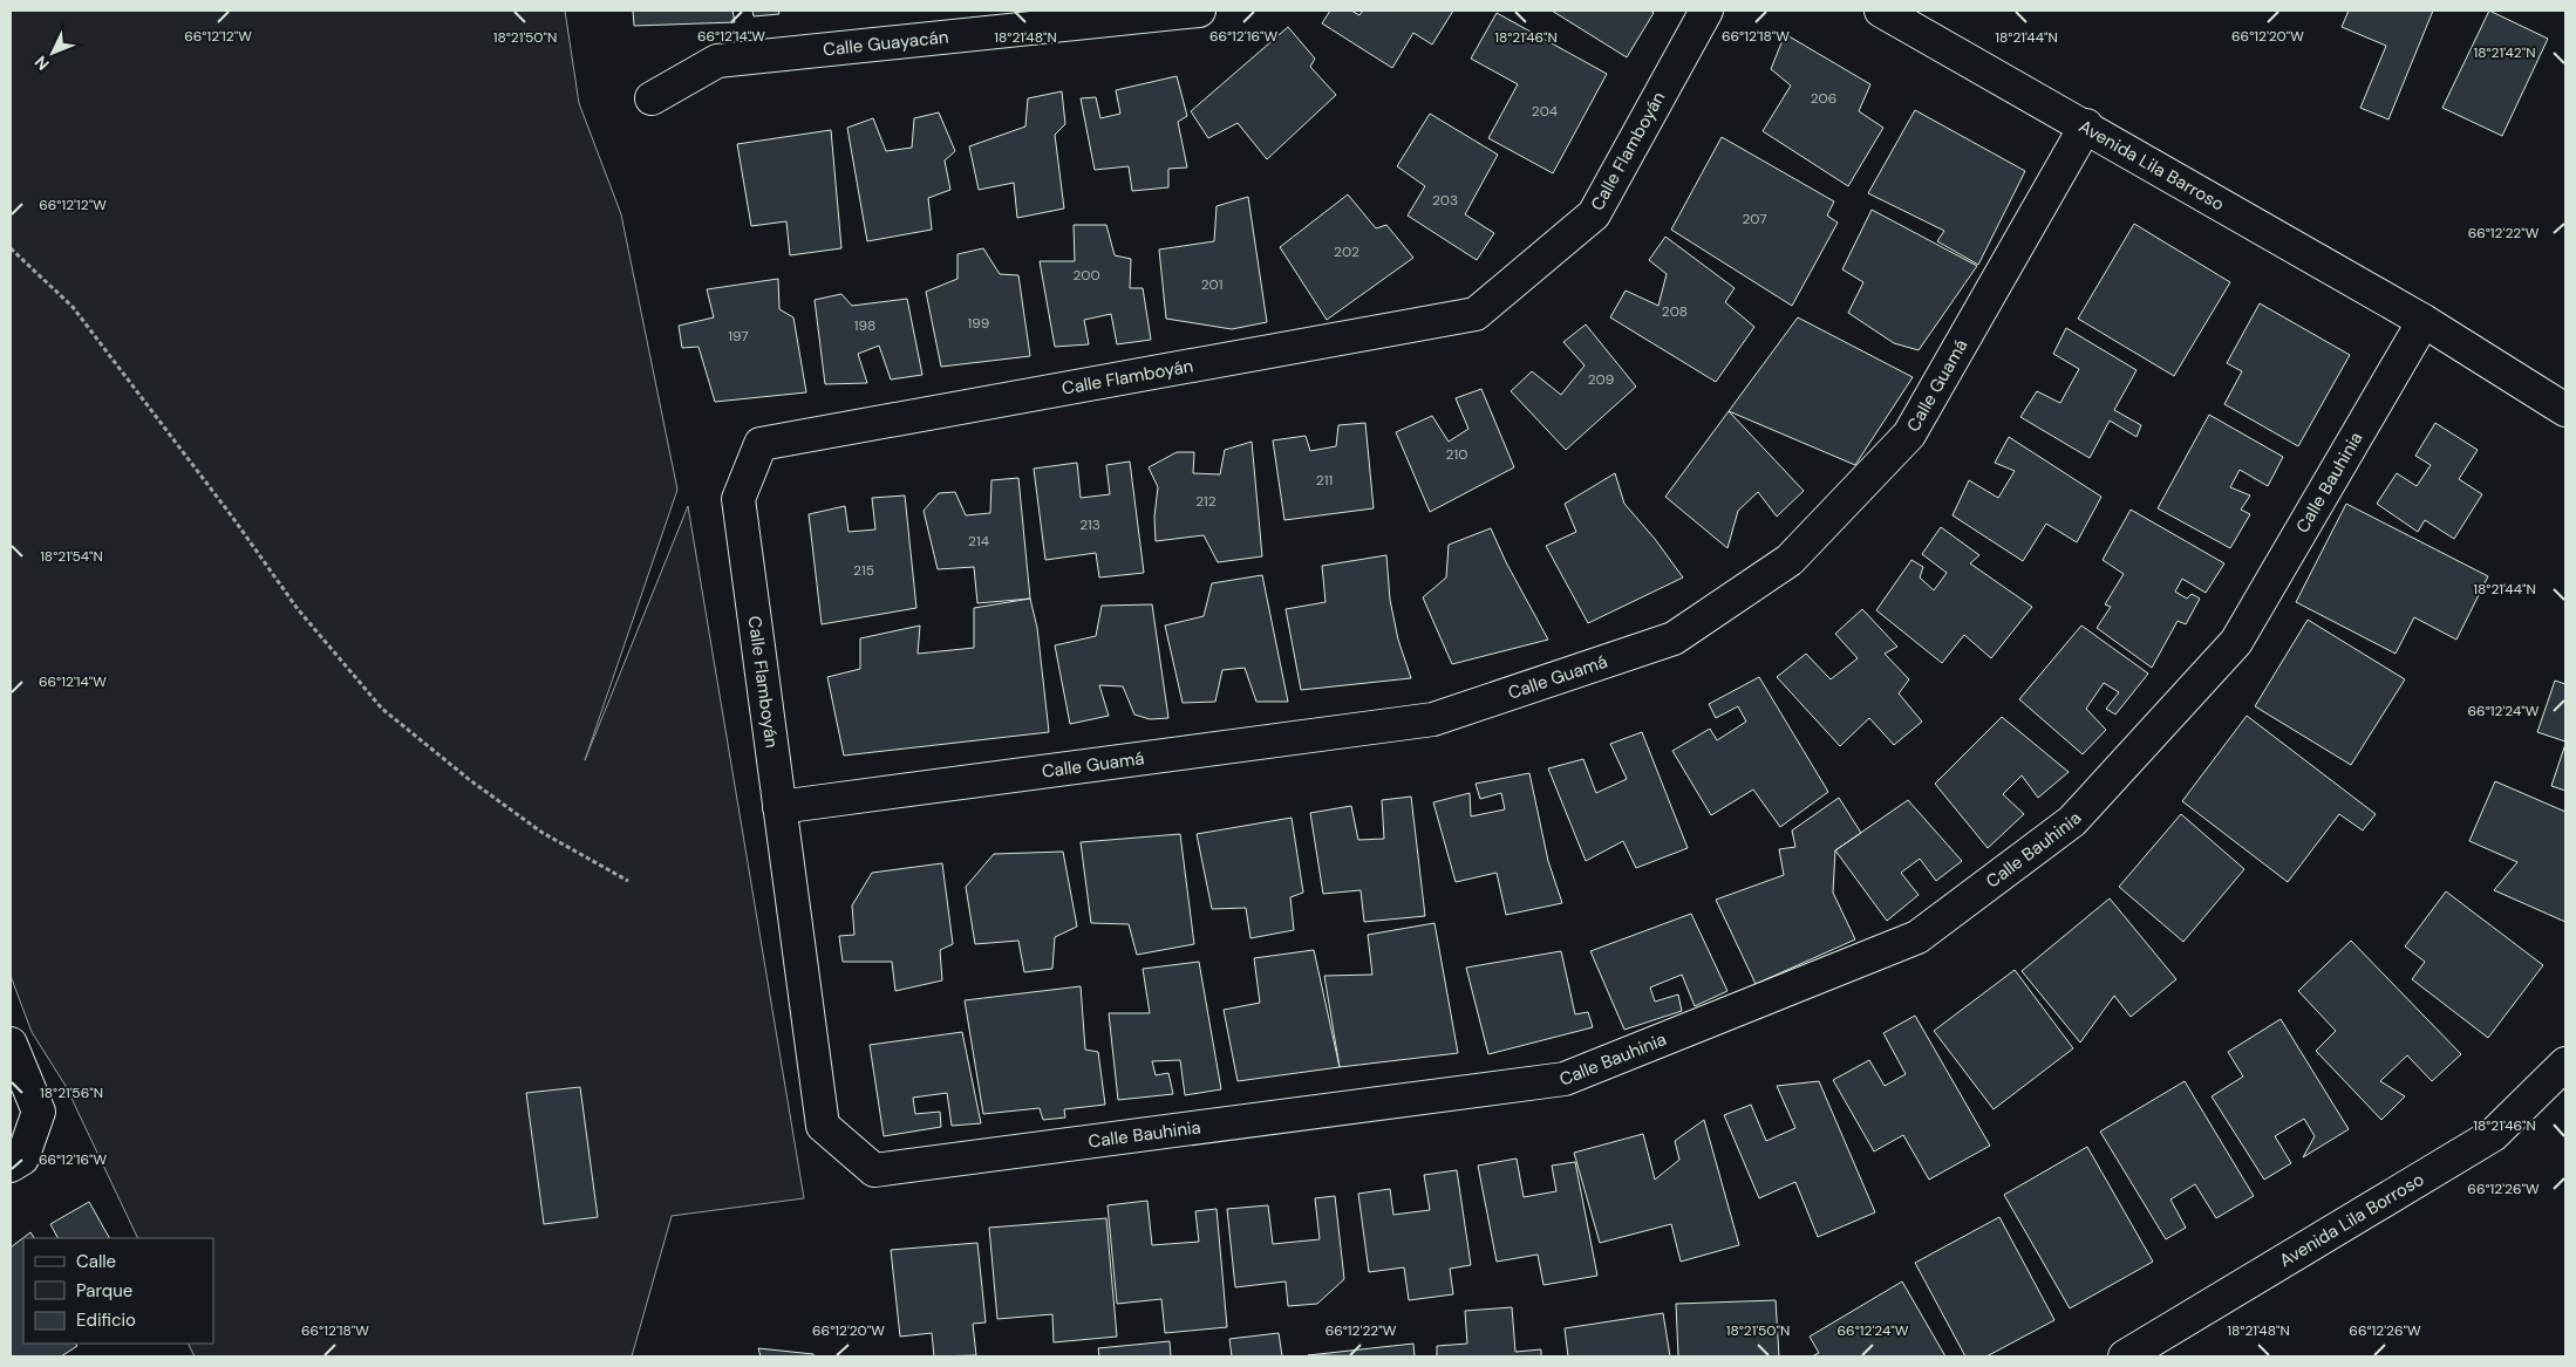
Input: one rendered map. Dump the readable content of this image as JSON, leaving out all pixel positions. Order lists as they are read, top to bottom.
{
  "streets": {
    "street": [
      "Calle Guayacán",
      "Calle Flamboyán",
      "Avenida Lila Barroso",
      "Calle Guamá",
      "Calle Bauhinia",
      "Avenida Lila Borroso"
    ]
  },
  "crossings": [
    ["Calle Flamboyán", "Calle Guamá"],
    ["Calle Flamboyán", "Calle Bauhinia"],
    ["Avenida Lila Barroso", "Calle Guamá"],
    ["Avenida Lila Barroso", "Calle Bauhinia"],
    ["Calle Guamá", "Calle Bauhinia"]
  ],
  "house_numbers": [
    "206",
    "204",
    "203",
    "207",
    "202",
    "200",
    "201",
    "208",
    "199",
    "198",
    "197",
    "209",
    "210",
    "211",
    "212",
    "213",
    "214",
    "215"
  ],
  "legend": ["Calle", "Parque", "Edificio"],
  "north": "bottom left",
  "coordinates": [
    "66°12'12\"W",
    "66°12'14\"W",
    "66°12'16\"W",
    "66°12'18\"W",
    "66°12'20\"W",
    "18°21'50\"N",
    "18°21'48\"N",
    "18°21'46\"N",
    "18°21'44\"N",
    "18°21'42\"N",
    "66°12'22\"W",
    "18°21'54\"N",
    "66°12'24\"W",
    "18°21'56\"N",
    "66°12'26\"W"
  ]
}
